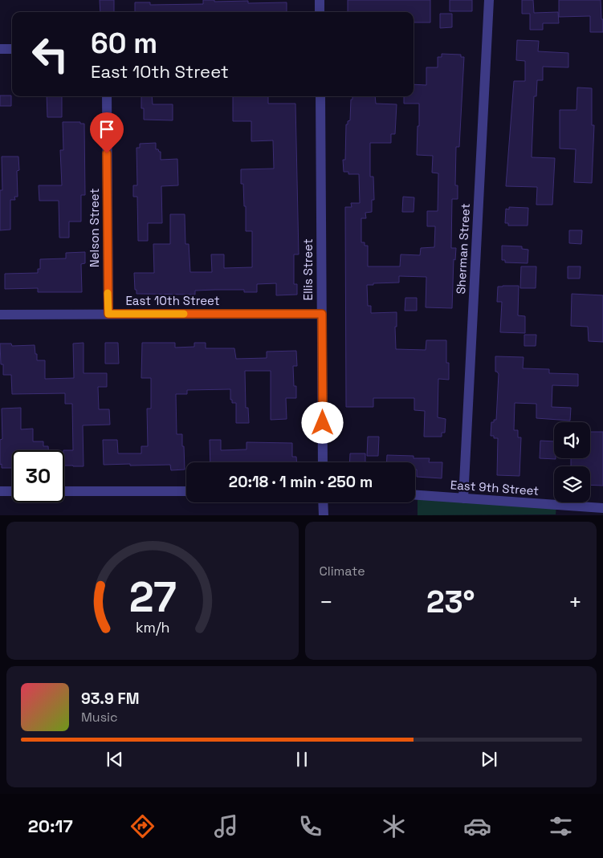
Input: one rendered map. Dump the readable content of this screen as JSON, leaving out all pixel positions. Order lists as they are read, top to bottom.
{
  "streets": {
    "street": [
      "Nelson Street",
      "Sherman Street",
      "Ellis Street",
      "East 10th Street",
      "East 9th Street"
    ]
  },
  "crossings": [
    ["Nelson Street", "East 10th Street"],
    ["Sherman Street", "East 9th Street"],
    ["Ellis Street", "East 10th Street"]
  ],
  "page": {
    "turn": ["60 m", "East 10th Street"],
    "limit": "30",
    "trip": "20:18 · 1 min · 250 m",
    "tile": "Climate",
    "heat": ["−", "23°", "+"],
    "song": ["93.9 FM", "Music"],
    "tabs": "20:17",
    "gauge": ["27", "km/h"]
  }
}
